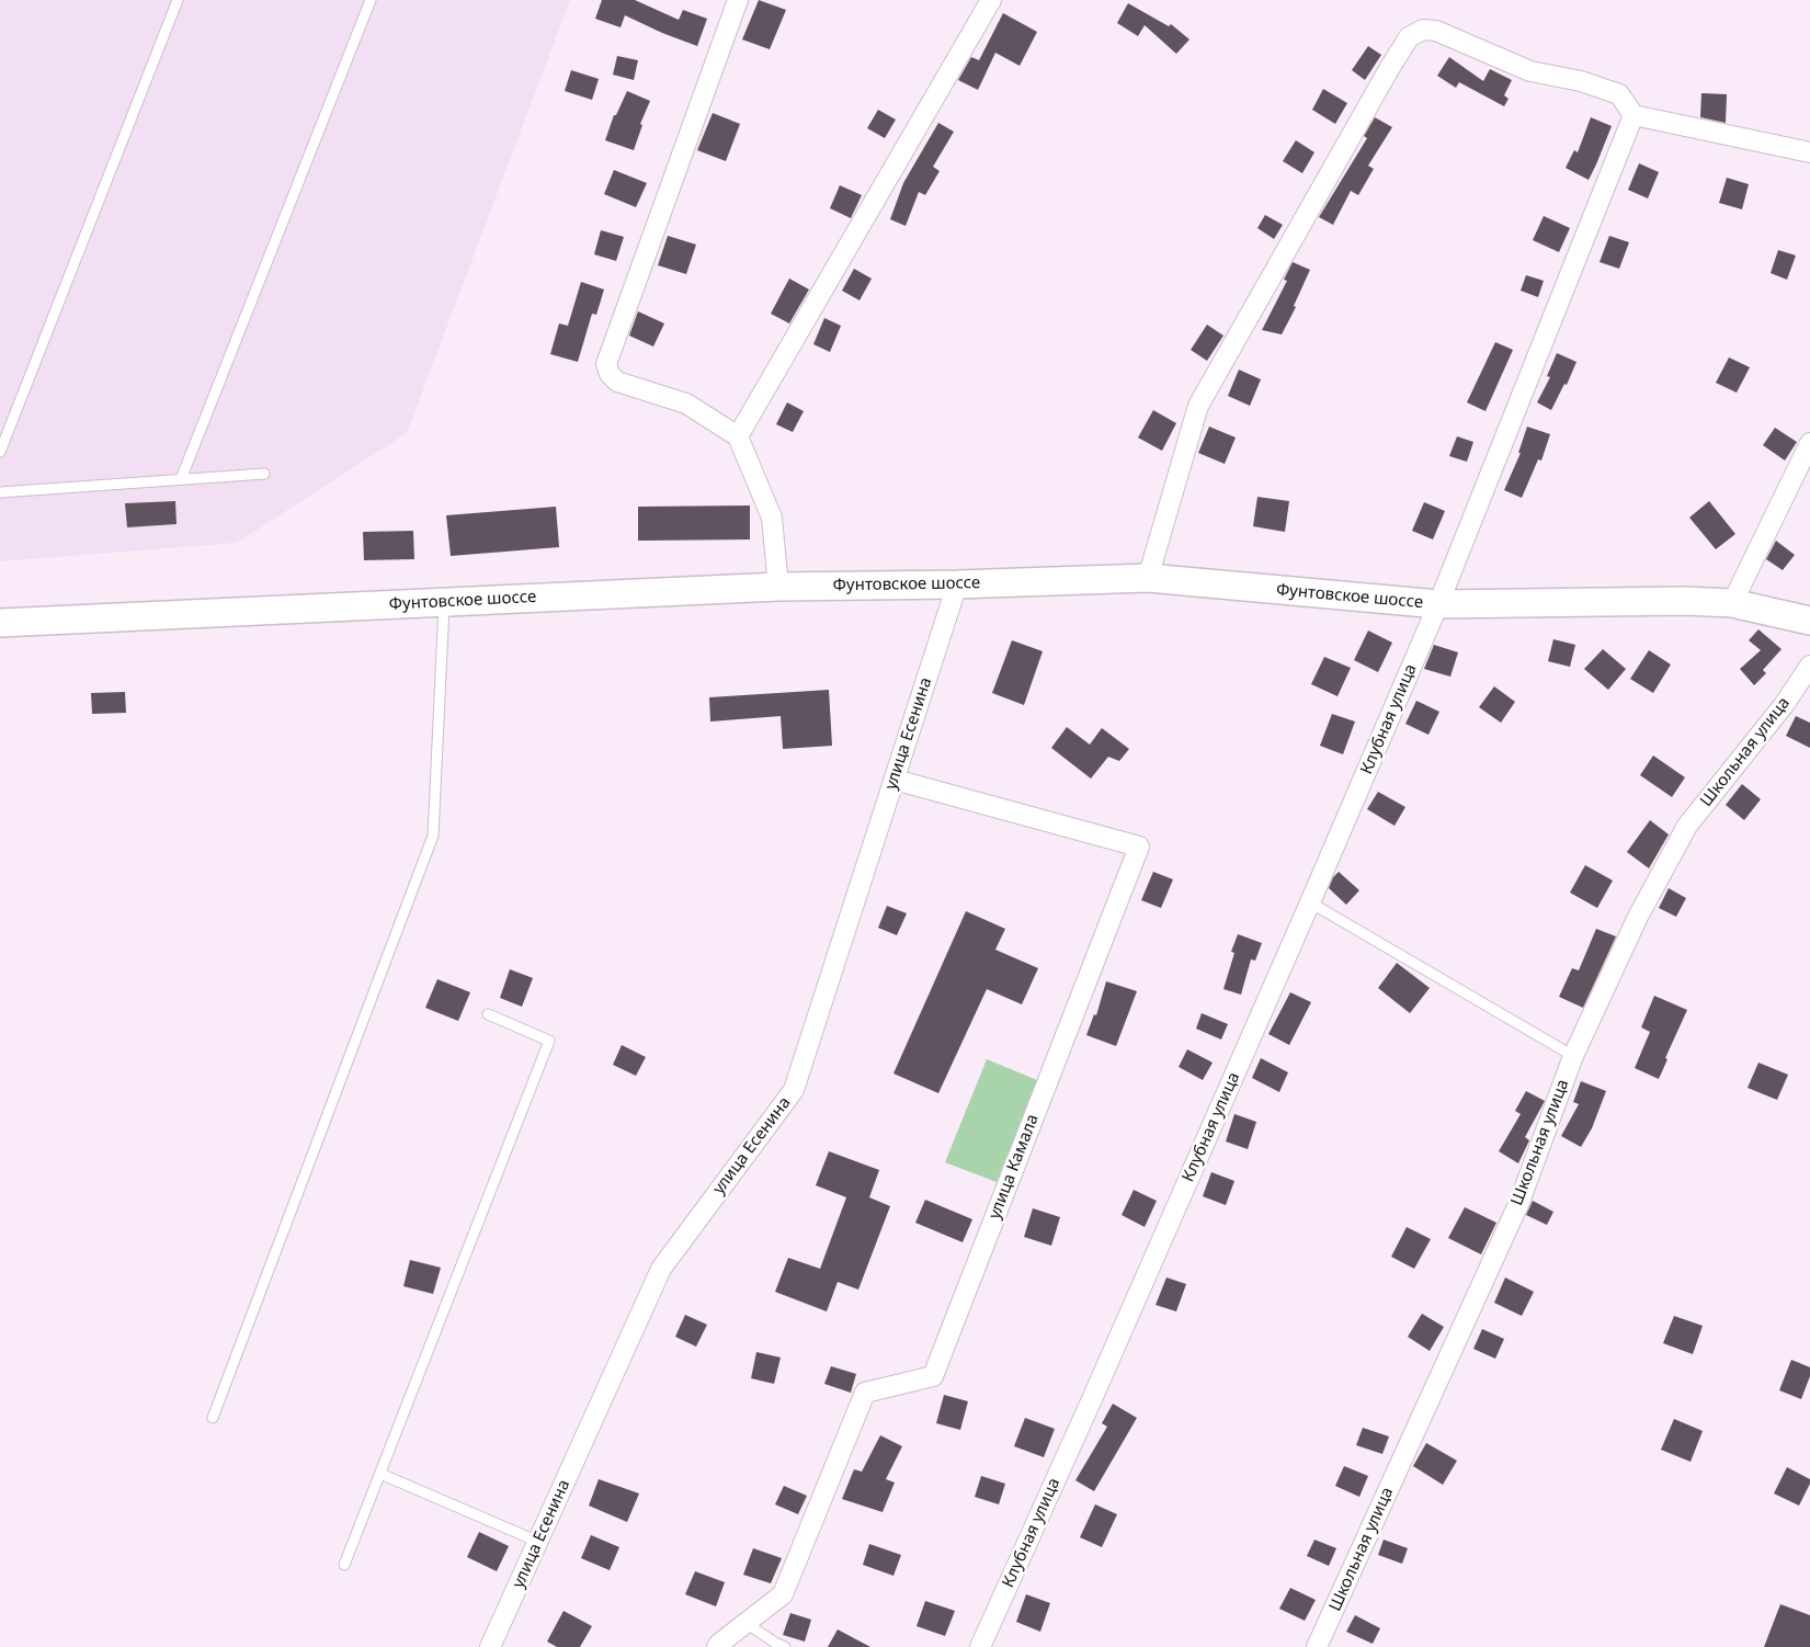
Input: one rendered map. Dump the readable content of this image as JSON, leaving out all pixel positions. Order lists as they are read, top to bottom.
{
  "streets": {
    "street": [
      "Фунтовское шоссе",
      "Клубная улица",
      "улица Есенина",
      "Школьная улица",
      "улица Камала"
    ]
  },
  "crossings": [
    ["Фунтовское шоссе", "Клубная улица"],
    ["Фунтовское шоссе", "улица Есенина"],
    ["улица Есенина", "улица Камала"]
  ]
}
